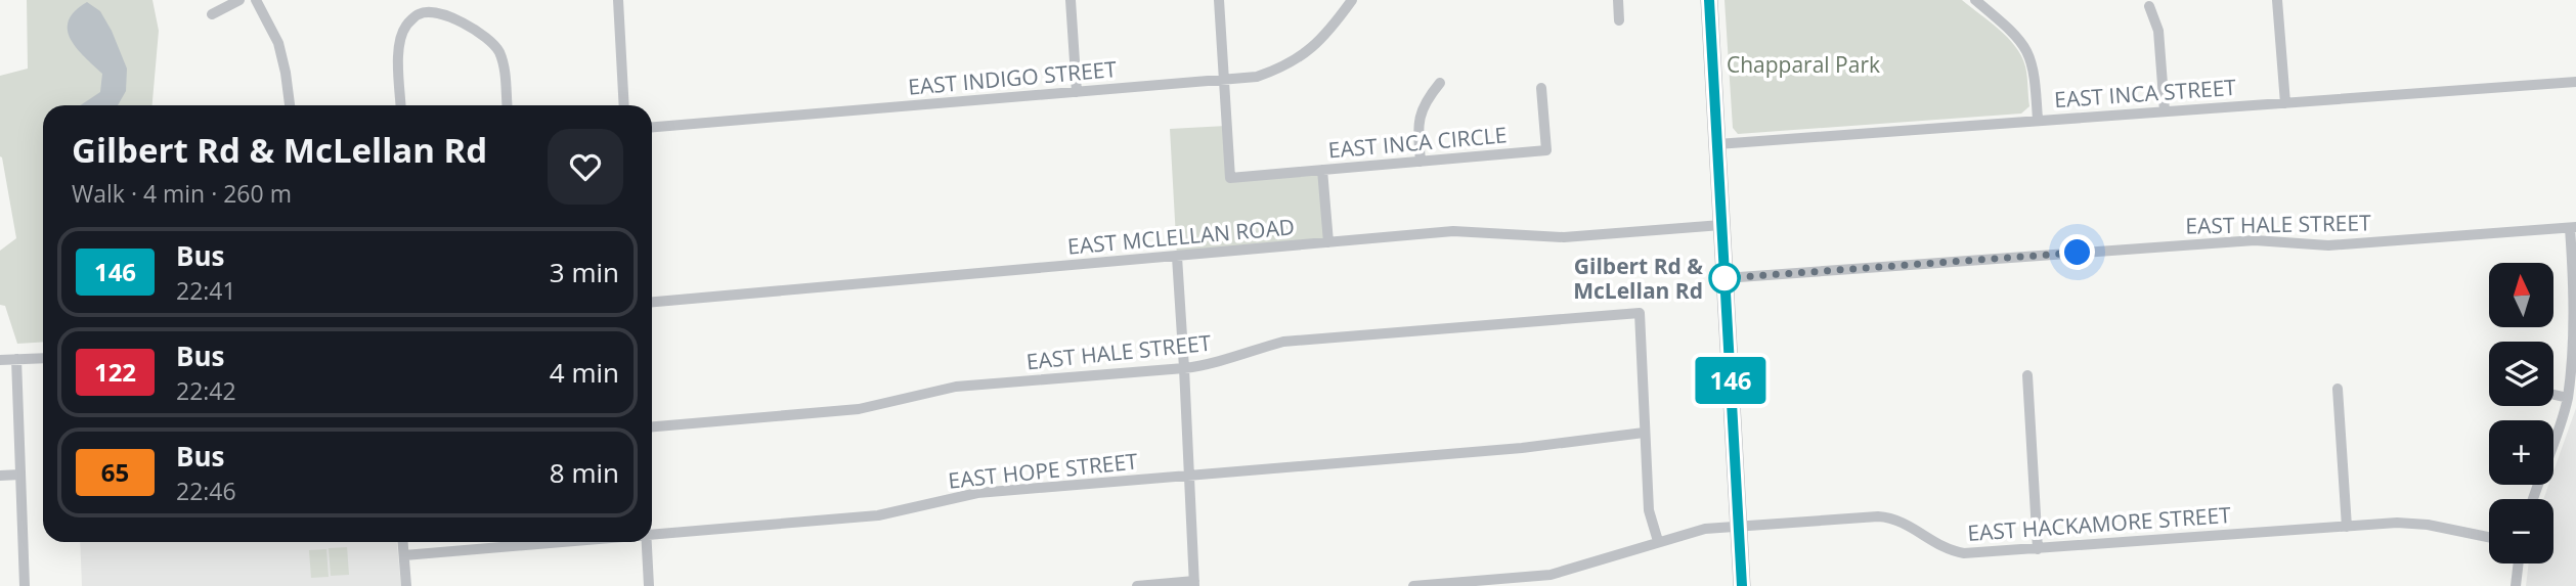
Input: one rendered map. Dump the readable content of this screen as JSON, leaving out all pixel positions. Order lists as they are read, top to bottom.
{
  "streets": {
    "street": [
      "EAST INDIGO STREET",
      "EAST INCA STREET",
      "EAST INCA CIRCLE",
      "EAST HALE STREET",
      "EAST MCLELLAN ROAD",
      "EAST HOPE STREET",
      "EAST HACKAMORE STREET"
    ]
  },
  "crossings": [
    ["EAST INDIGO STREET", "EAST INCA CIRCLE"],
    ["EAST HALE STREET", "EAST HOPE STREET"]
  ],
  "parks": ["Chapparal Park"],
  "places": ["Gilbert Rd & McLellan Rd"],
  "lines": ["bus line 146"],
  "north": "top",
  "page": {
    "on_map": "146",
    "heading": ["Gilbert Rd & McLellan Rd", "Walk · 4 min · 260 m"],
    "list": [
      {
        "mark": "146",
        "name": "Bus",
        "note": "22:41",
        "value": "3 min"
      },
      {
        "mark": "122",
        "name": "Bus",
        "note": "22:42",
        "value": "4 min"
      },
      {
        "mark": "65",
        "name": "Bus",
        "note": "22:46",
        "value": "8 min"
      }
    ],
    "map_buttons": ["+", "−"]
  }
}
